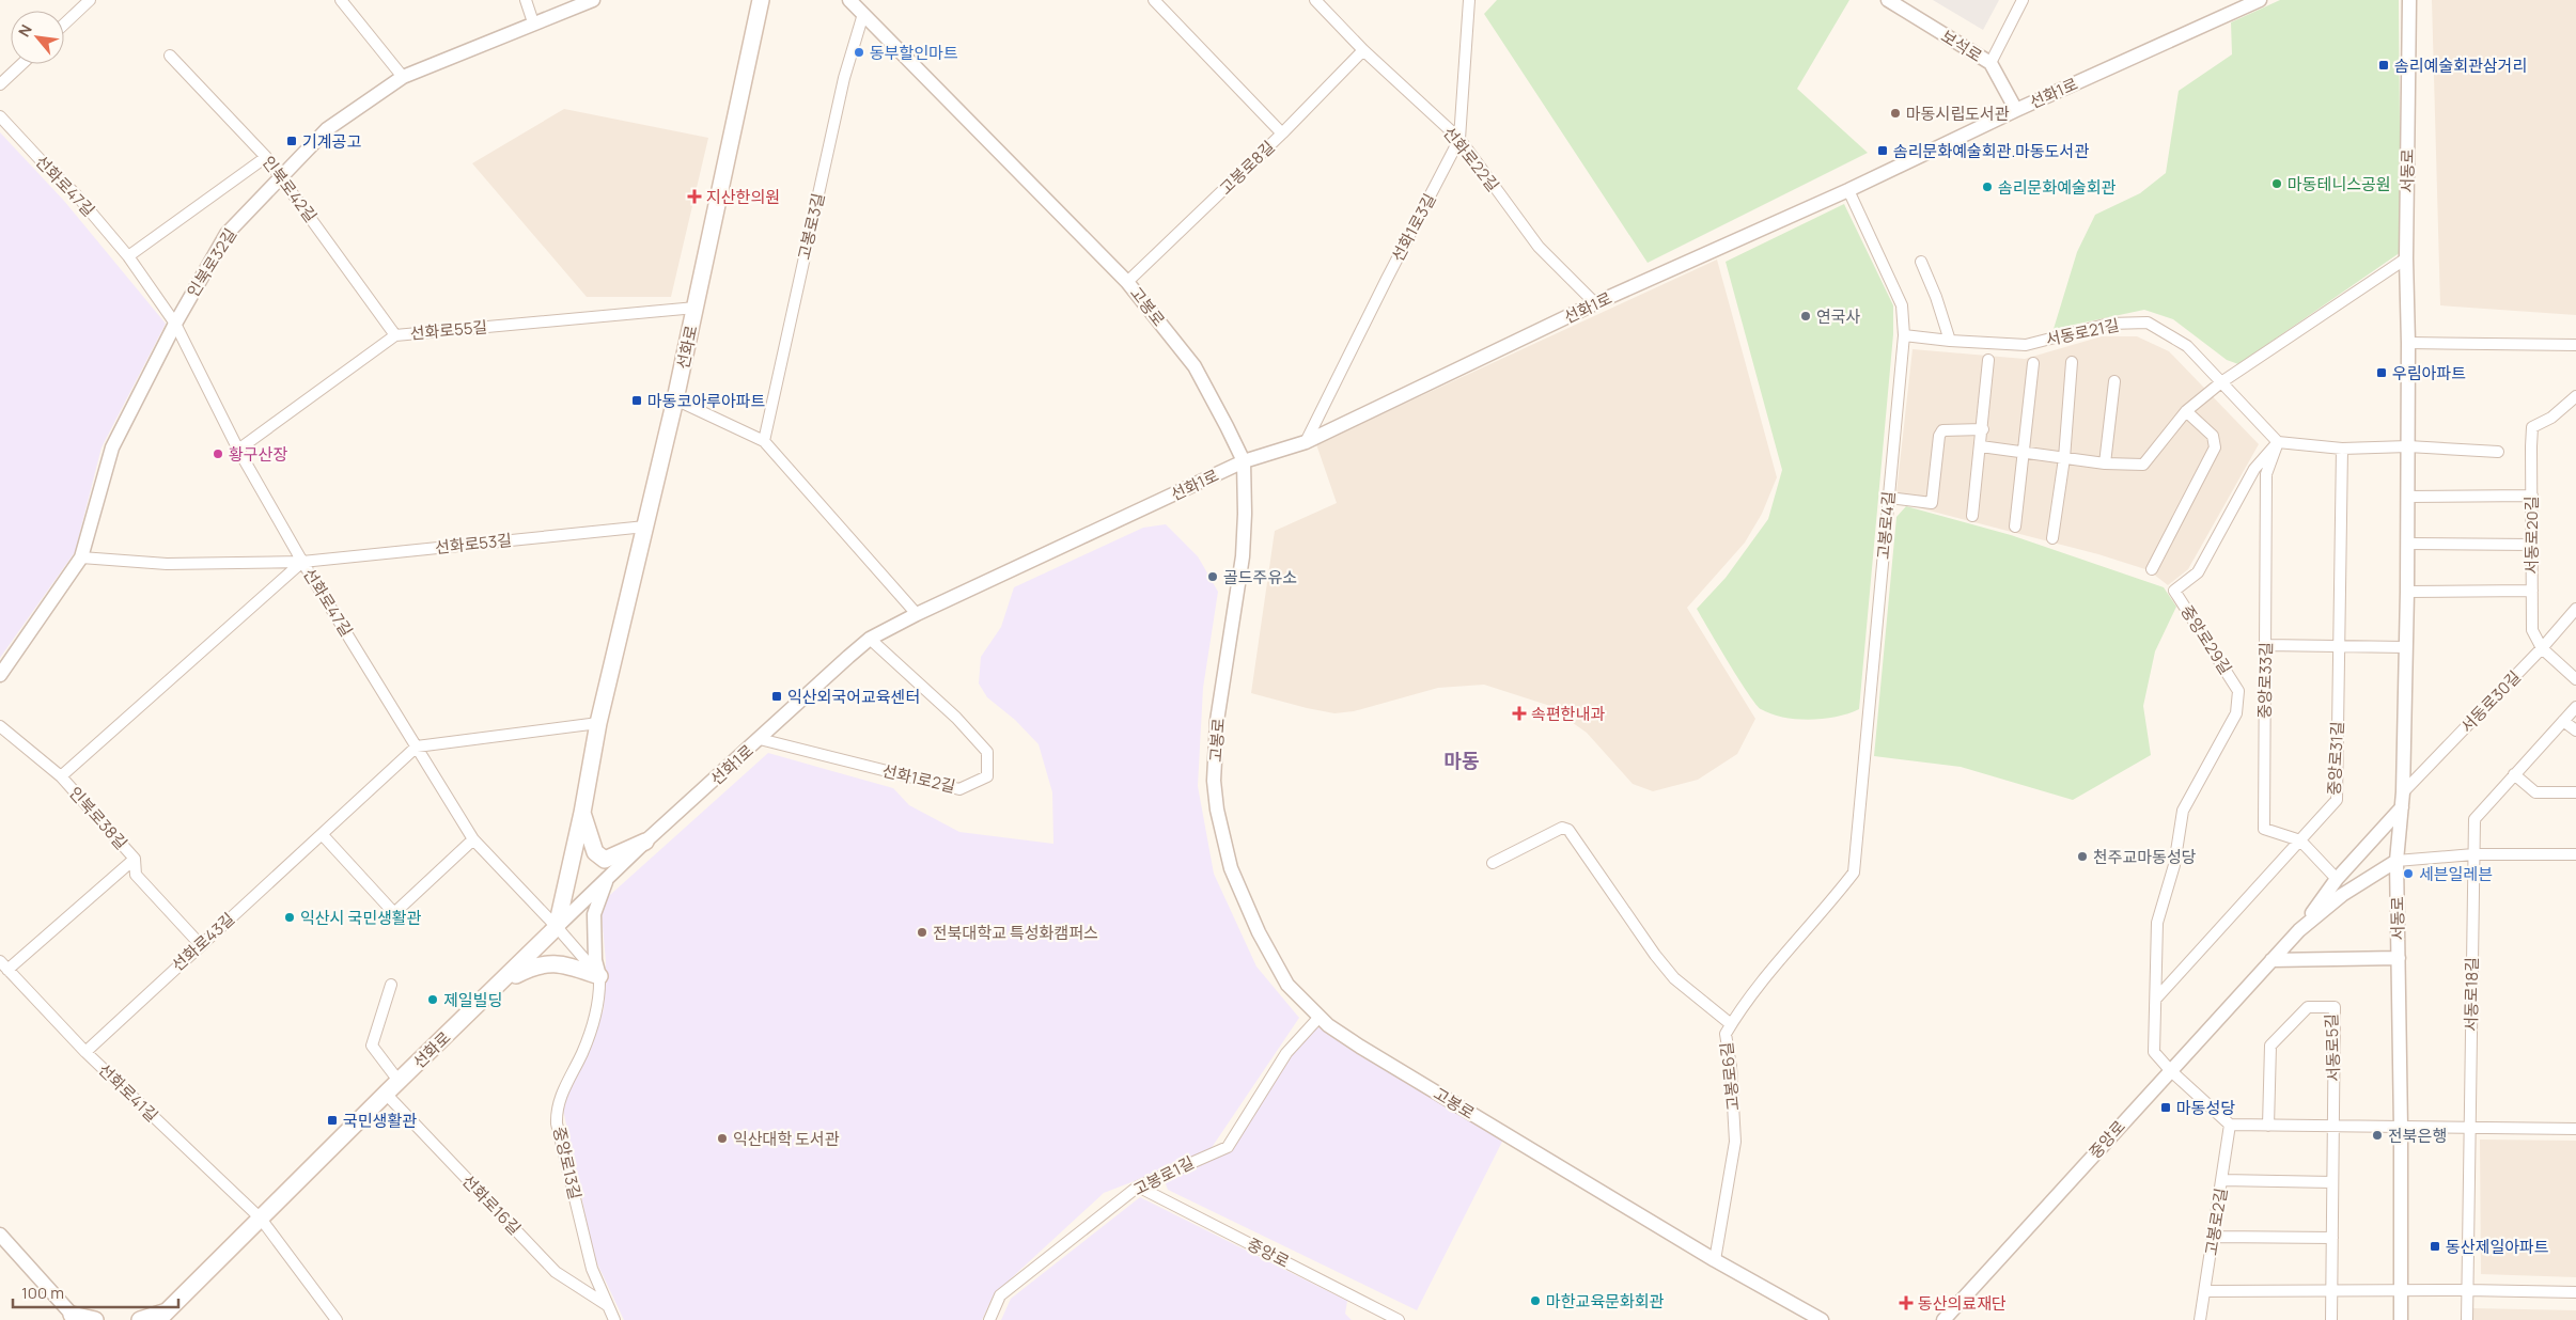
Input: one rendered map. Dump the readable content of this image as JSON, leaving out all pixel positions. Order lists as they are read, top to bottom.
{
  "streets": {
    "main road": ["선화로"],
    "street": [
      "보석로",
      "선화1로",
      "선화로22길",
      "고봉로8길",
      "서동로",
      "선화로47길",
      "인북로42길",
      "고봉로3길",
      "선화1로3길",
      "인북로32길",
      "고봉로",
      "선화로55길",
      "서동로21길",
      "고봉로4길",
      "서동로20길",
      "선화로53길",
      "중앙로29길",
      "중앙로33길",
      "서동로30길",
      "중앙로31길",
      "선화1로2길",
      "인북로38길",
      "선화로43길",
      "서동로18길",
      "서동로5길",
      "고봉로6길",
      "선화로41길",
      "중앙로",
      "중앙로13길",
      "고봉로1길",
      "선화로16길",
      "고봉로2길"
    ]
  },
  "crossings": [
    ["보석로", "선화1로"],
    ["선화1로", "선화로22길"],
    ["선화1로", "선화로47길"],
    ["선화1로", "선화1로3길"],
    ["선화1로", "고봉로"],
    ["선화1로", "선화로"],
    ["선화1로", "고봉로4길"],
    ["선화1로", "선화1로2길"],
    ["선화로22길", "고봉로8길"],
    ["선화로22길", "선화1로3길"],
    ["고봉로8길", "고봉로"],
    ["서동로", "서동로30길"],
    ["서동로", "중앙로"],
    ["선화로47길", "인북로32길"],
    ["선화로47길", "선화로55길"],
    ["선화로47길", "선화로"],
    ["선화로47길", "선화로53길"],
    ["선화로47길", "선화로43길"],
    ["인북로42길", "인북로32길"],
    ["인북로42길", "선화로55길"],
    ["고봉로3길", "고봉로"],
    ["인북로32길", "선화로53길"],
    ["고봉로", "고봉로6길"],
    ["고봉로", "고봉로1길"],
    ["선화로55길", "선화로"],
    ["서동로21길", "고봉로4길"],
    ["서동로21길", "중앙로29길"],
    ["서동로21길", "중앙로33길"],
    ["선화로", "선화로53길"],
    ["선화로", "선화로41길"],
    ["선화로", "선화로16길"],
    ["고봉로4길", "고봉로6길"],
    ["서동로20길", "서동로30길"],
    ["중앙로29길", "중앙로33길"],
    ["중앙로29길", "중앙로31길"],
    ["중앙로29길", "중앙로"],
    ["중앙로33길", "중앙로31길"],
    ["인북로38길", "선화로43길"],
    ["선화로43길", "선화로41길"],
    ["중앙로", "고봉로1길"],
    ["중앙로13길", "선화로16길"]
  ],
  "districts": ["마동"],
  "places": {
    "other": [
      "동부할인마트",
      "마동시립도서관",
      "마동테니스공원",
      "솜리문화예술회관",
      "연국사",
      "황구산장",
      "골드주유소",
      "천주교마동성당",
      "세븐일레븐",
      "익산시 국민생활관",
      "전북대학교 특성화캠퍼스",
      "제일빌딩",
      "전북은행",
      "익산대학 도서관",
      "마한교육문화회관"
    ],
    "transit": [
      "솜리예술회관삼거리",
      "기계공고",
      "솜리문화예술회관.마동도서관",
      "우림아파트",
      "마동코아루아파트",
      "익산외국어교육센터",
      "마동성당",
      "국민생활관",
      "동산제일아파트"
    ],
    "health": ["지산한의원", "속편한내과", "동산의료재단"]
  },
  "scale_bar": "100 m",
  "north": "top left"
}
